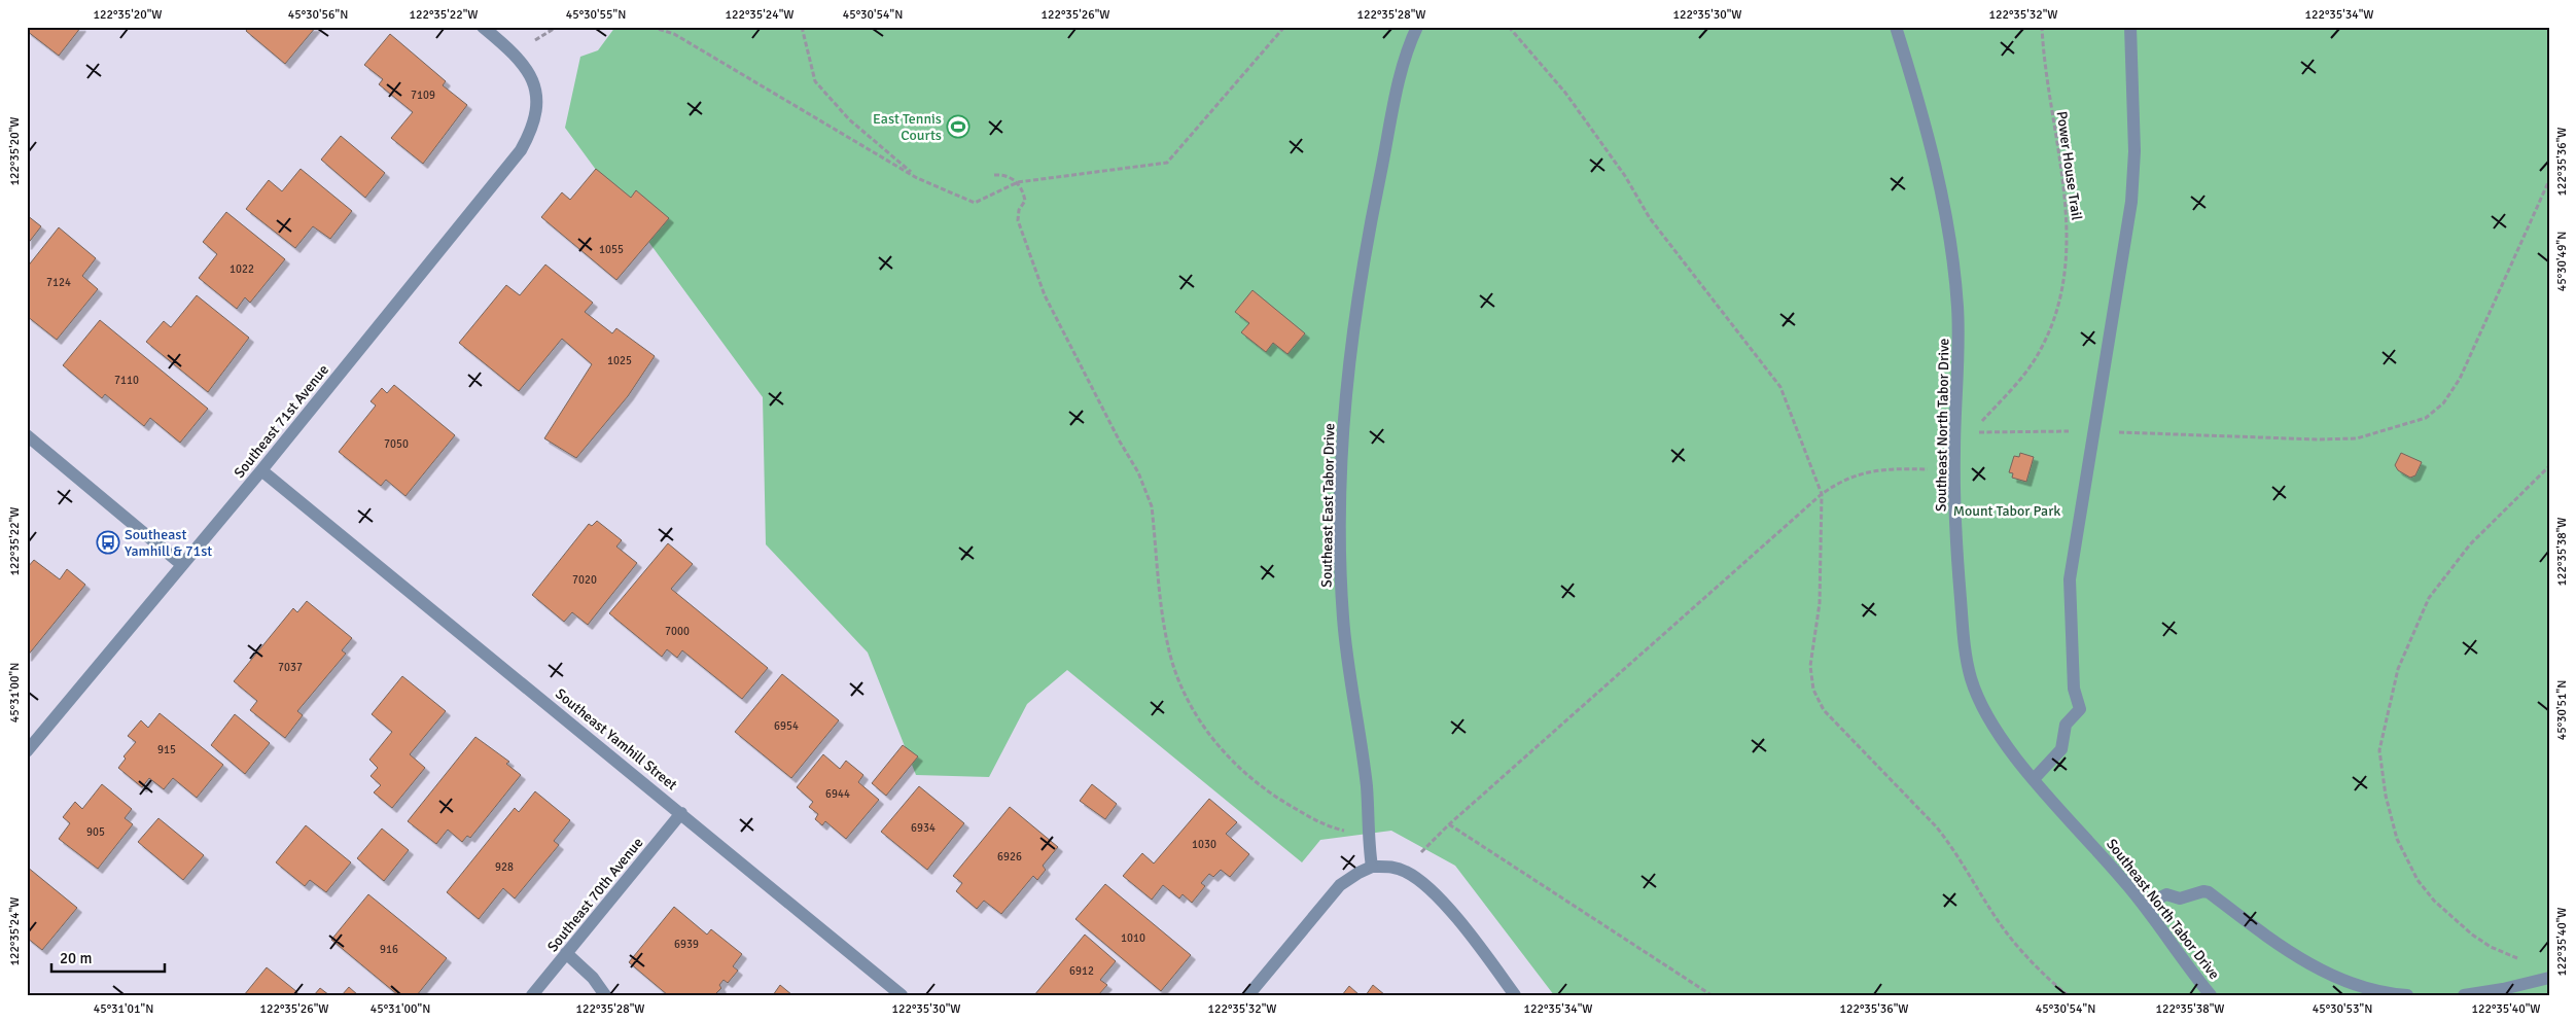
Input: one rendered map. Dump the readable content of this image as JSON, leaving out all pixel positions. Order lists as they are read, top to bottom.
{
  "streets": {
    "street": [
      "Southeast 71st Avenue",
      "Southeast North Tabor Drive",
      "Southeast East Tabor Drive",
      "Southeast Yamhill Street",
      "Southeast 70th Avenue"
    ],
    "path": ["Power House Trail"]
  },
  "crossings": [
    ["Southeast 71st Avenue", "Southeast Yamhill Street"],
    ["Southeast Yamhill Street", "Southeast 70th Avenue"]
  ],
  "parks": ["Mount Tabor Park"],
  "places": {
    "sports": ["East Tennis Courts"],
    "bus stop": ["Southeast Yamhill & 71st"]
  },
  "house_numbers": [
    "7109",
    "1055",
    "1022",
    "7124",
    "1025",
    "7110",
    "7050",
    "7020",
    "7000",
    "7037",
    "6954",
    "915",
    "6944",
    "6934",
    "905",
    "1030",
    "6926",
    "928",
    "1010",
    "6939",
    "916",
    "6912"
  ],
  "scale_bar": "20 m",
  "coordinates": [
    "122°35'20\"W",
    "45°30'56\"N",
    "122°35'22\"W",
    "45°30'55\"N",
    "122°35'24\"W",
    "45°30'54\"N",
    "122°35'26\"W",
    "122°35'28\"W",
    "122°35'30\"W",
    "122°35'32\"W",
    "122°35'34\"W",
    "122°35'36\"W",
    "45°30'49\"N",
    "122°35'38\"W",
    "45°31'00\"N",
    "45°30'51\"N",
    "122°35'40\"W",
    "45°31'01\"N",
    "45°30'53\"N"
  ]
}
